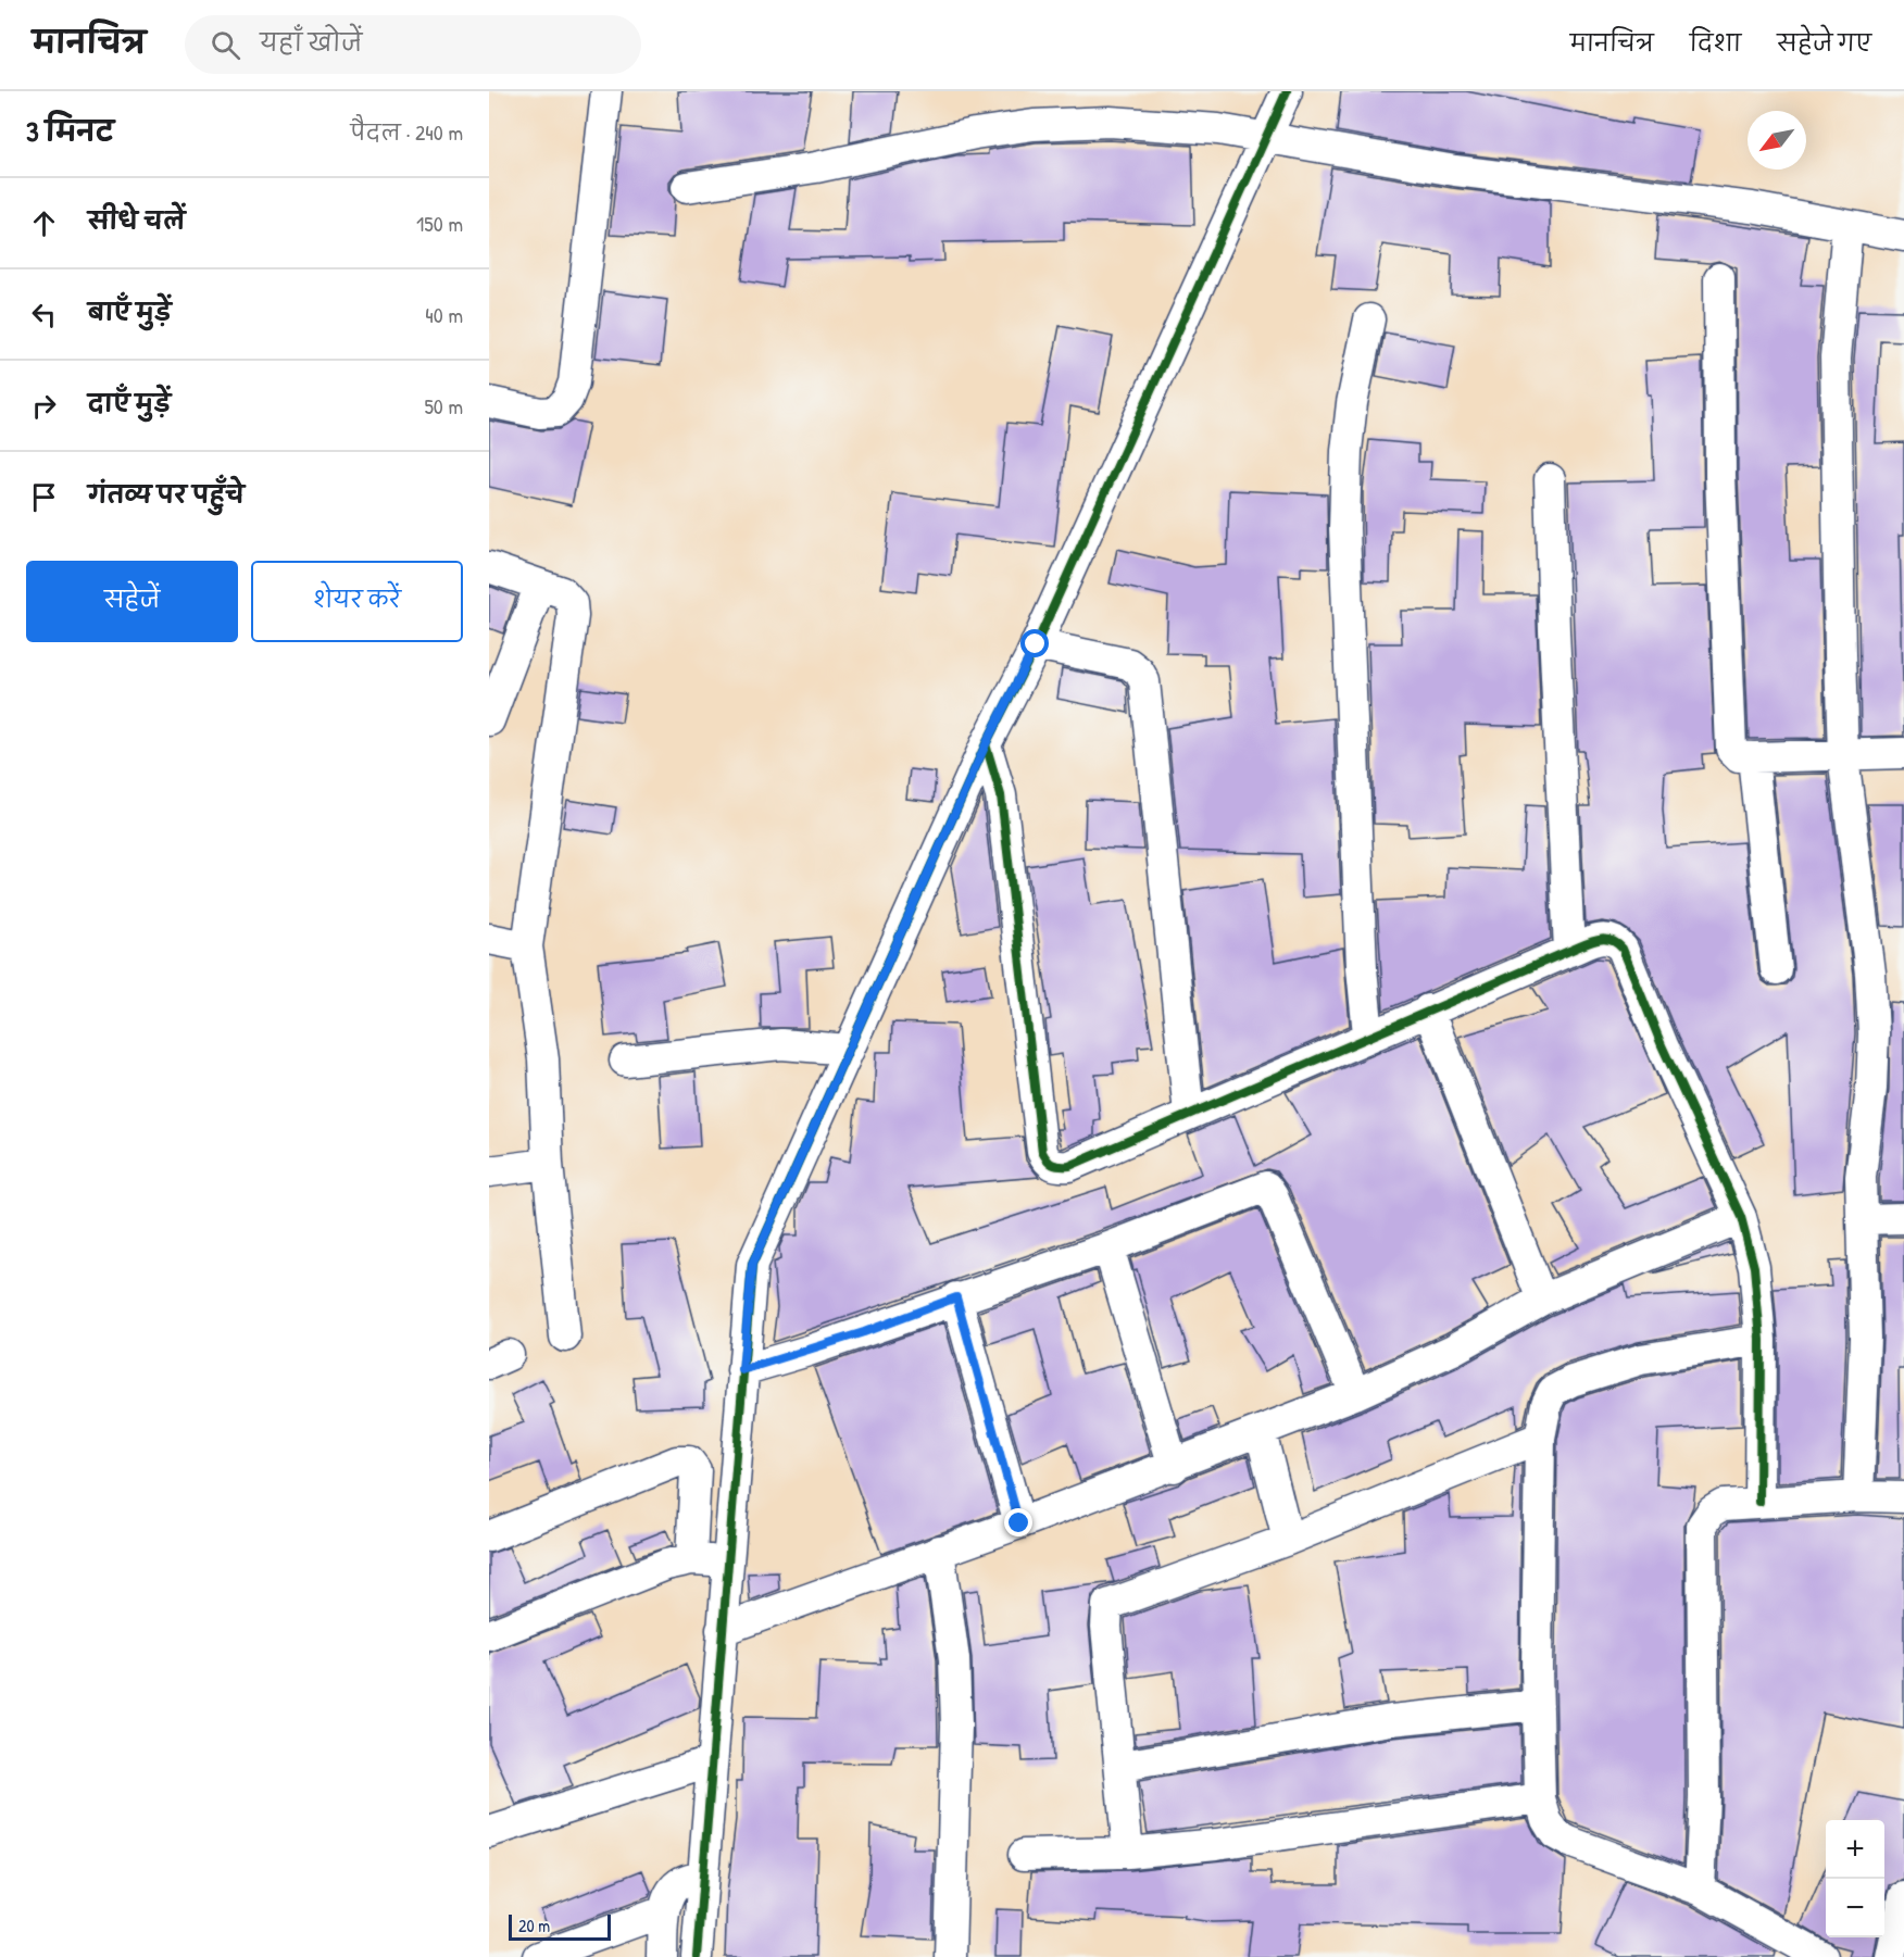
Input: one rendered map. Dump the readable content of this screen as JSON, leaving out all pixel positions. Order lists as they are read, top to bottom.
{
  "scale_bar": "20 m",
  "north": "bottom left",
  "page": {
    "header": "मानचित्र",
    "search": "यहाँ खोजें",
    "nav": ["मानचित्र", "दिशा", "सहेजे गए"],
    "heading": ["3 मिनट", "पैदल · 240 m"],
    "list": [
      ["सीधे चलें", "150 m"],
      ["बाएँ मुड़ें", "40 m"],
      ["दाएँ मुड़ें", "50 m"],
      "गंतव्य पर पहुँचे"
    ],
    "buttons": ["सहेजें", "शेयर करें"],
    "map_buttons": ["+", "−"],
    "scale": "20 m"
  }
}
